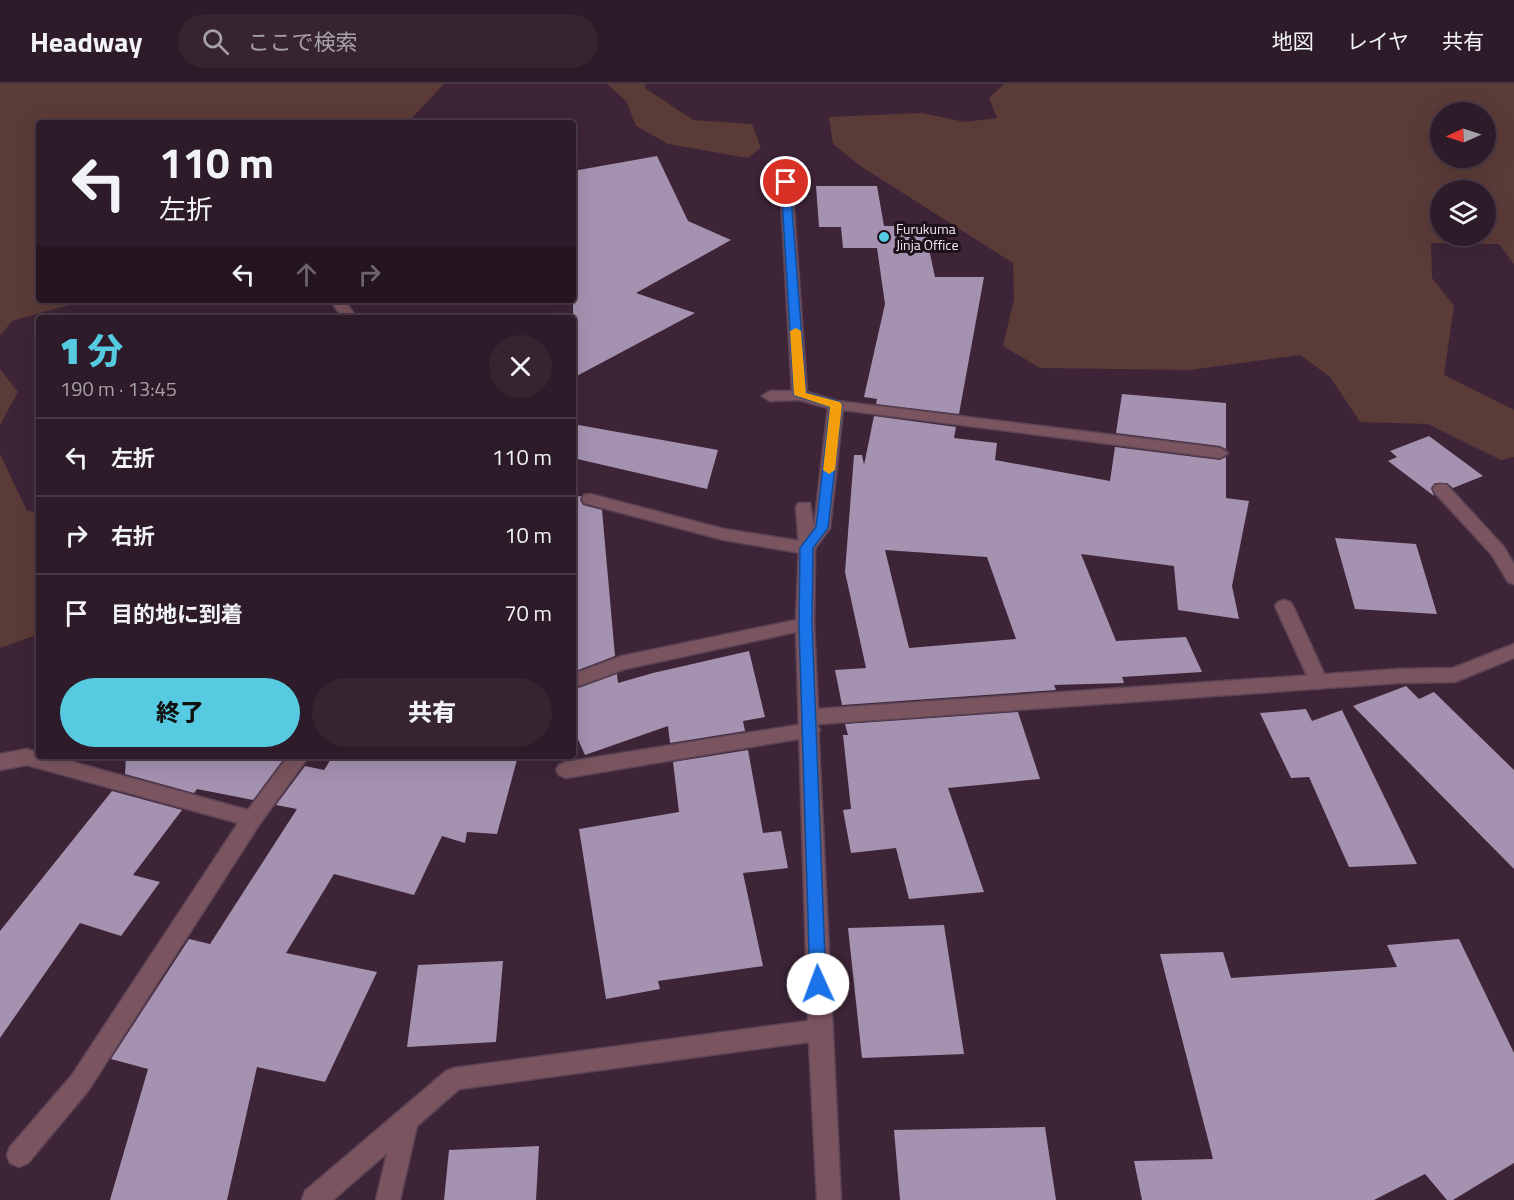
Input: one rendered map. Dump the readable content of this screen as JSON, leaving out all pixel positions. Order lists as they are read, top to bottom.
{
  "places": ["Furukuma Jinja Office"],
  "north": "left",
  "page": {
    "header": "Headway",
    "search": "ここで検索",
    "nav": ["地図", "レイヤ", "共有"],
    "turn": ["110 m", "左折"],
    "heading": ["1 分", "190 m · 13:45"],
    "list": [
      {
        "name": "左折",
        "value": "110 m"
      },
      {
        "name": "右折",
        "value": "10 m"
      },
      {
        "name": "目的地に到着",
        "value": "70 m"
      }
    ],
    "buttons": ["終了", "共有"]
  }
}
